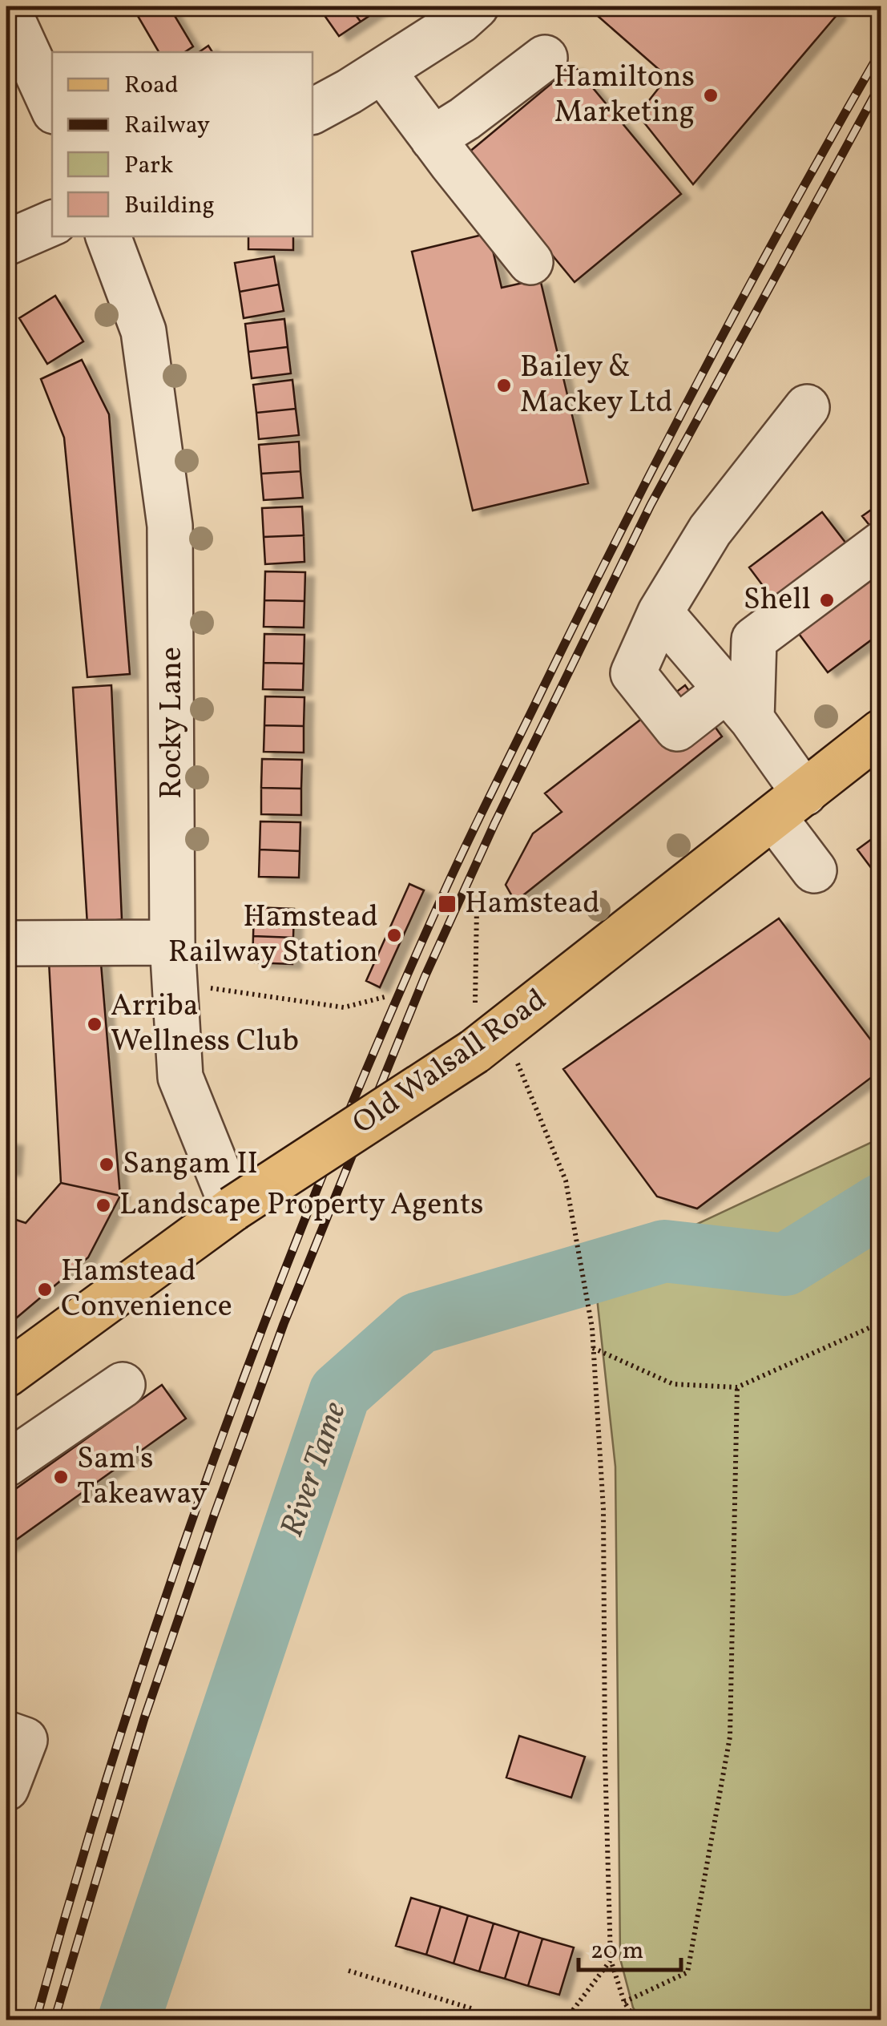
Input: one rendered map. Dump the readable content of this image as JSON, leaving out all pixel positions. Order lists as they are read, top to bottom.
{
  "streets": {
    "main road": ["Old Walsall Road"],
    "street": ["Rocky Lane"]
  },
  "crossings": [
    ["Rocky Lane", "Old Walsall Road"]
  ],
  "water": ["River Tame"],
  "places": {
    "other": [
      "Hamiltons Marketing",
      "Bailey & Mackey Ltd",
      "Shell",
      "Hamstead Railway Station",
      "Arriba Wellness Club",
      "Sangam II",
      "Landscape Property Agents",
      "Hamstead Convenience",
      "Sam's Takeaway"
    ],
    "transit": ["Hamstead"]
  },
  "legend": [
    "Road",
    "Railway",
    "Park",
    "Building"
  ],
  "scale_bar": "20 m"
}
